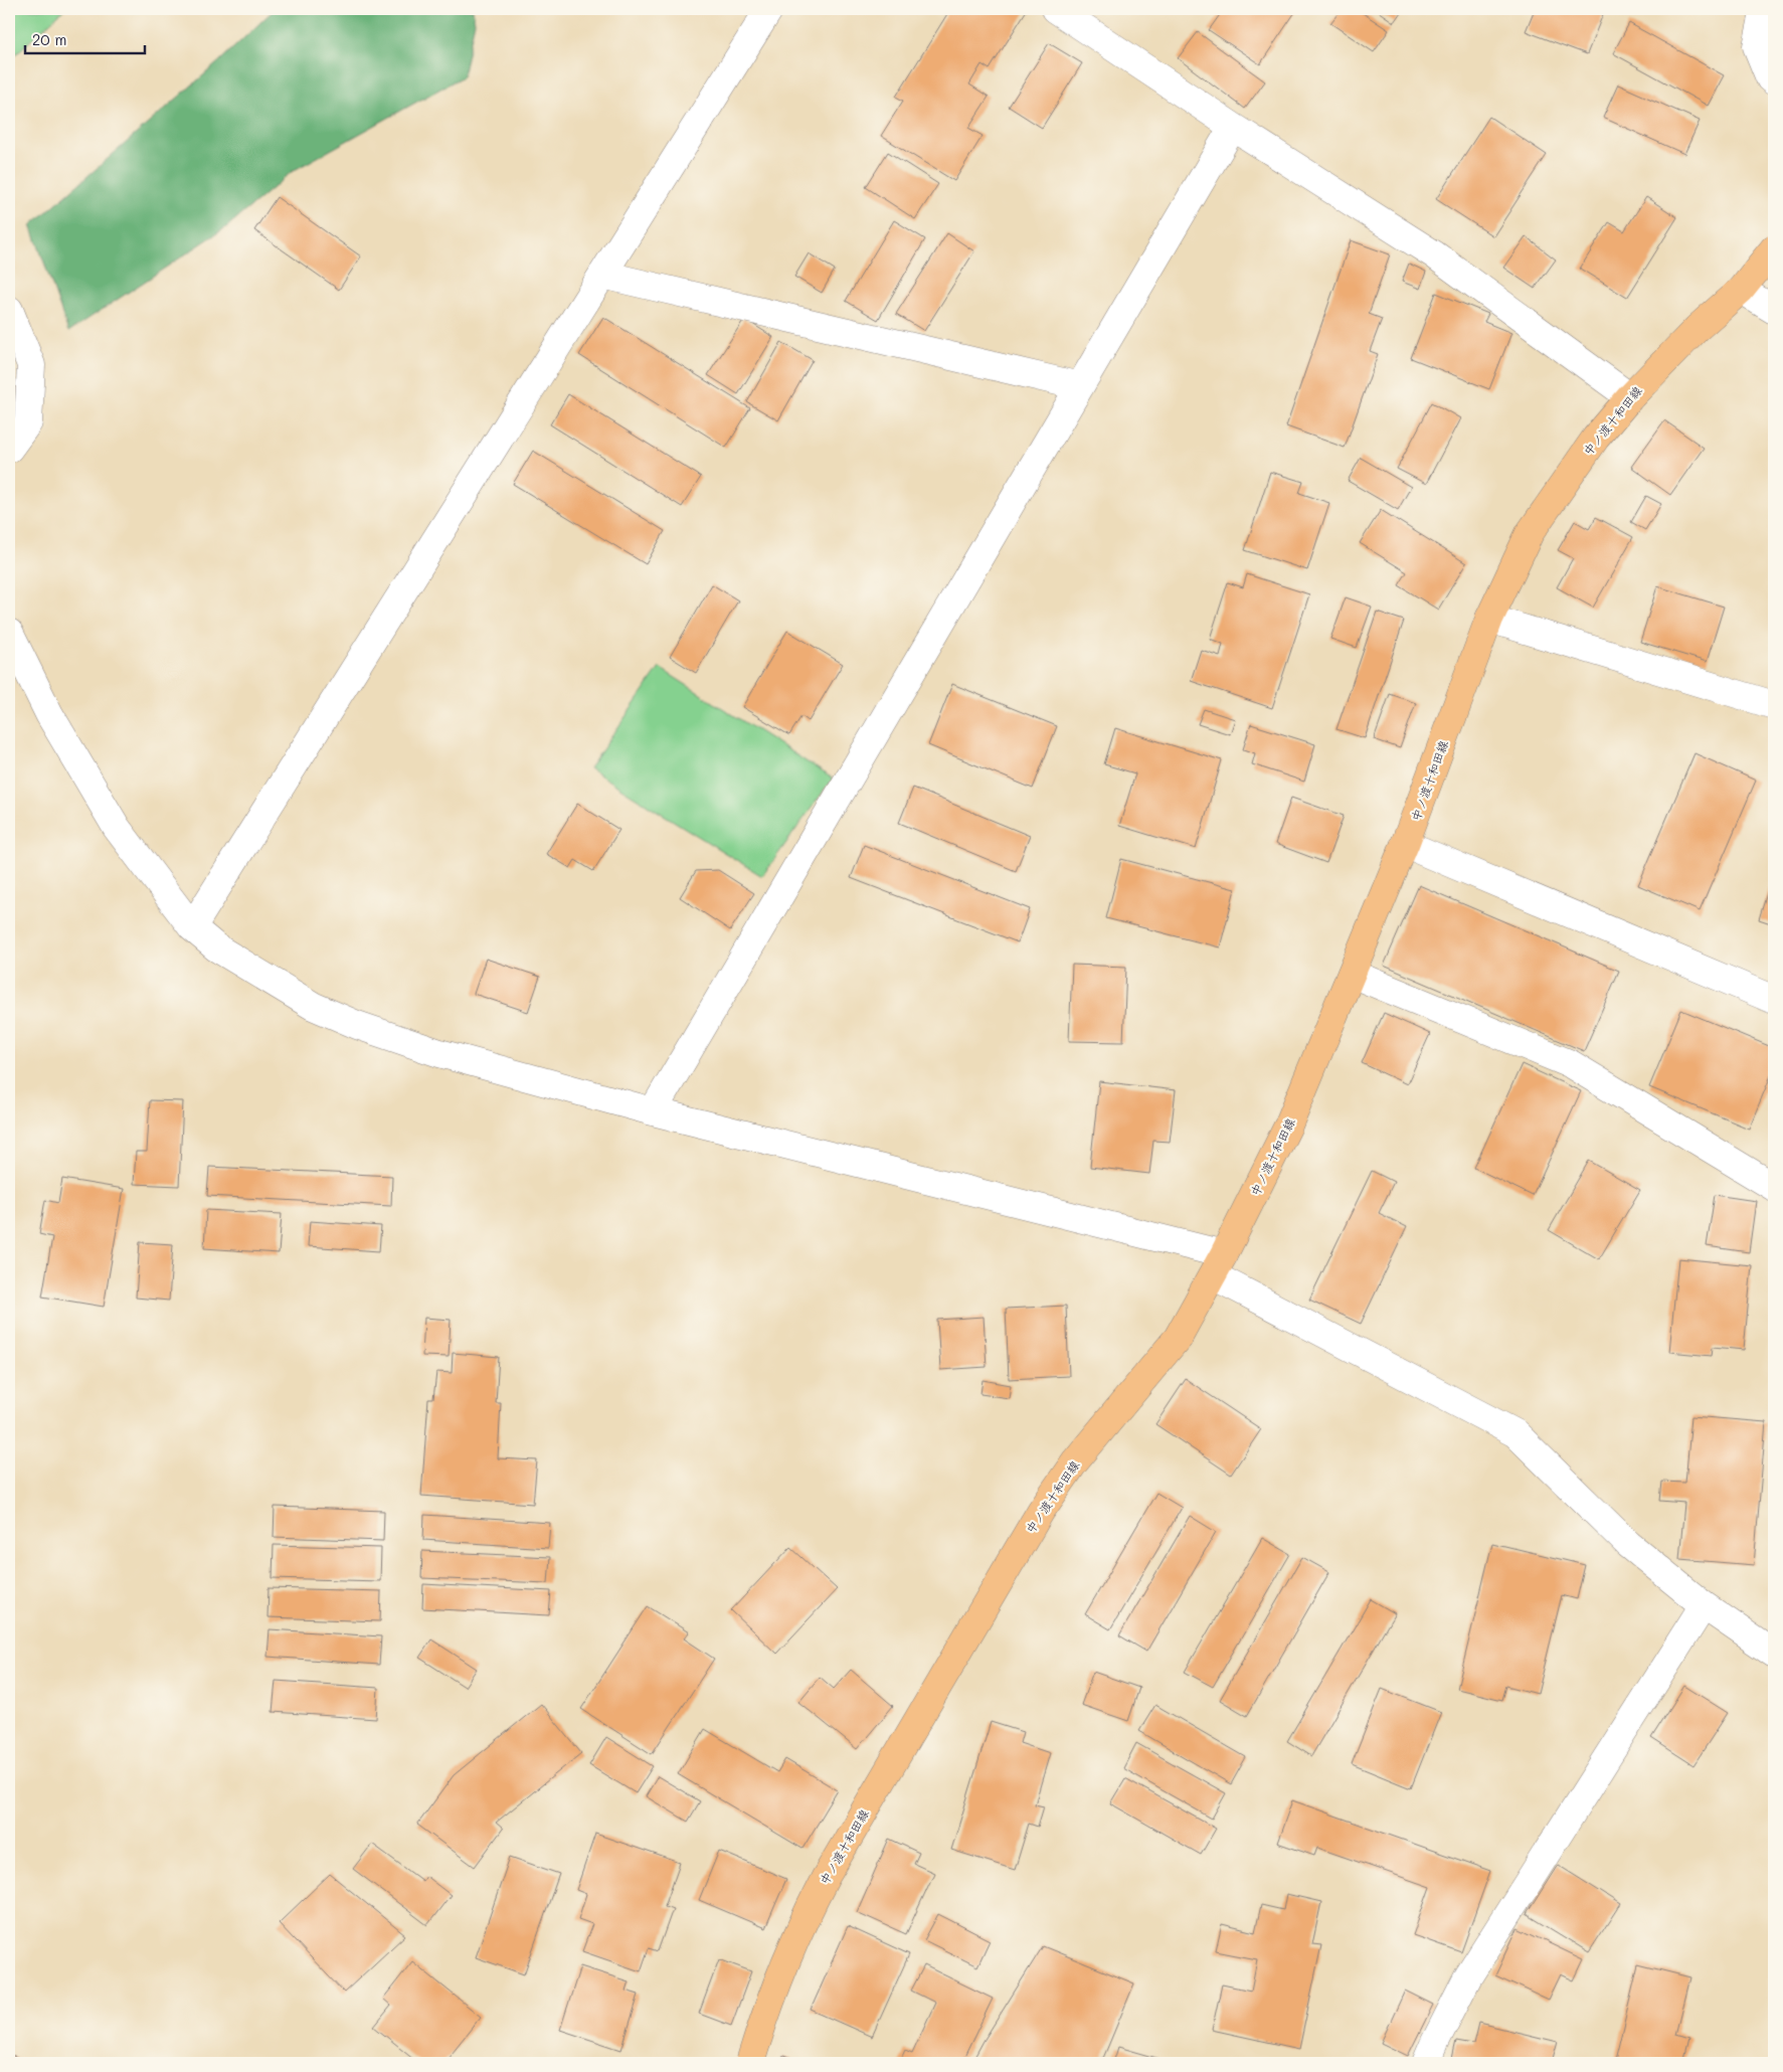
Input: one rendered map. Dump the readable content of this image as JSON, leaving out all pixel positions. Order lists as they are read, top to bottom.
{
  "streets": {
    "main road": ["中ノ渡十和田線"]
  },
  "scale_bar": "20 m"
}
